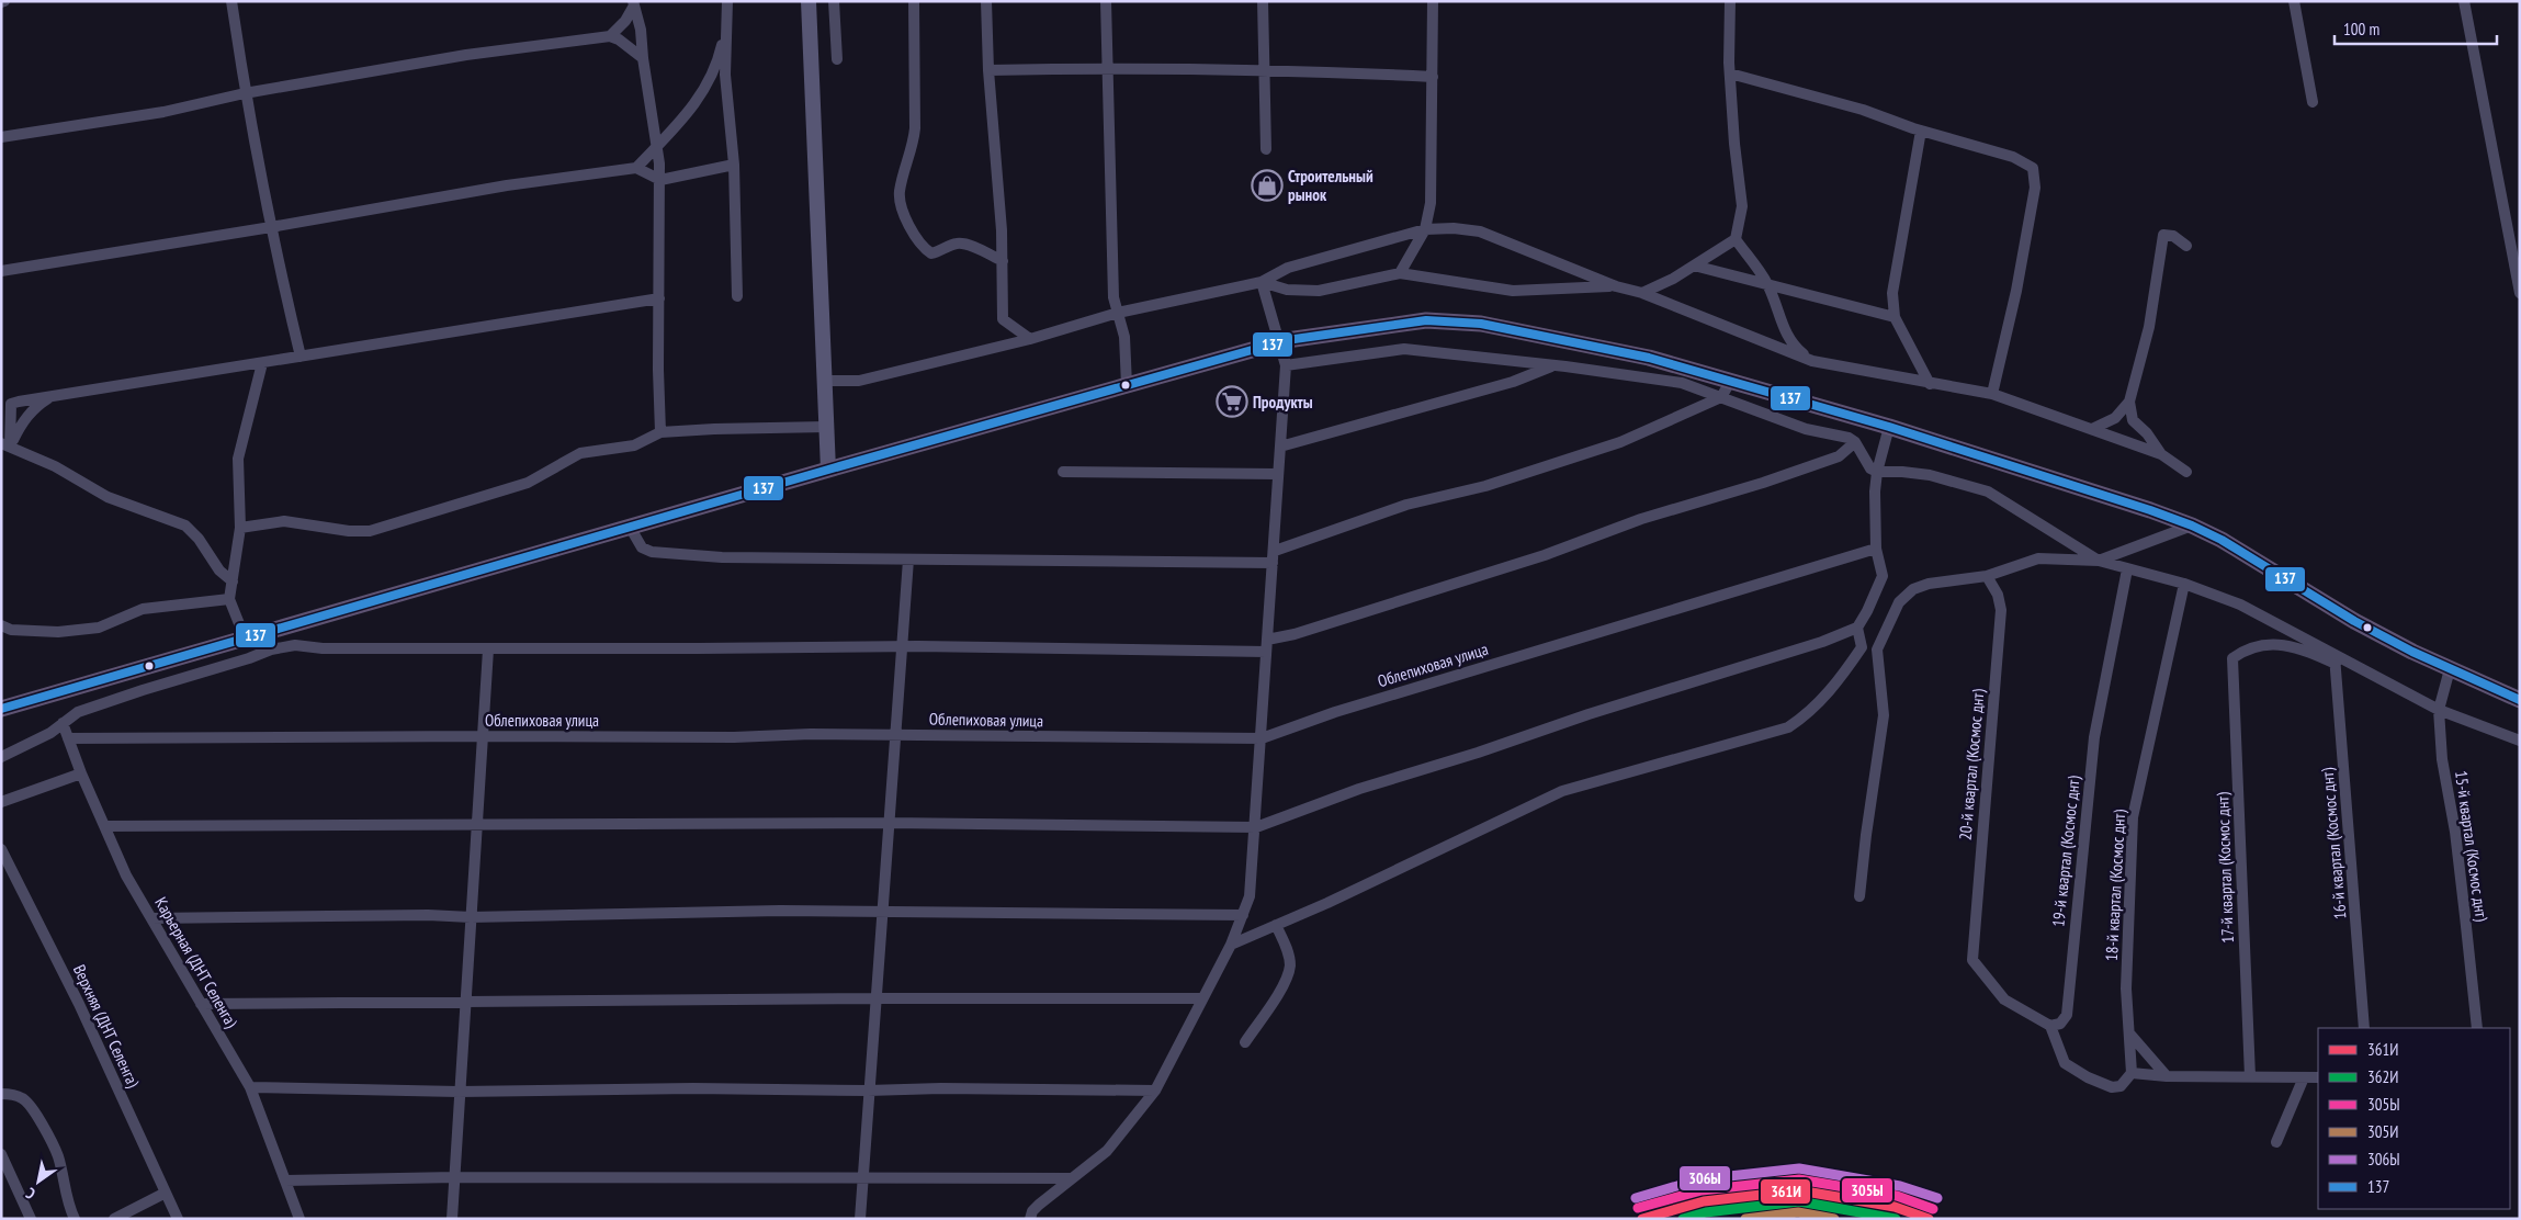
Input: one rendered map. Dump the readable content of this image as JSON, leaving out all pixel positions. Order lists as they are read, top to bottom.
{
  "streets": {
    "street": [
      "Облепиховая улица",
      "20-й квартал (Космос днт)",
      "16-й квартал (Космос днт)",
      "15-й квартал (Космос днт)",
      "19-й квартал (Космос днт)",
      "17-й квартал (Космос днт)",
      "18-й квартал (Космос днт)",
      "Карьерная (ДНТ Селенга)",
      "Верхняя (ДНТ Селенга)"
    ]
  },
  "crossings": [
    ["Облепиховая улица", "Карьерная (ДНТ Селенга)"],
    ["20-й квартал (Космос днт)", "19-й квартал (Космос днт)"],
    ["16-й квартал (Космос днт)", "17-й квартал (Космос днт)"]
  ],
  "places": {
    "shop": ["Строительный рынок"],
    "supermarket": ["Продукты"]
  },
  "lines": [
    "transit line 137",
    "transit line 306Ы",
    "transit line 305Ы",
    "transit line 361И",
    "transit line 362И",
    "transit line 305И"
  ],
  "legend": [
    "361И",
    "362И",
    "305Ы",
    "305И",
    "306Ы",
    "137"
  ],
  "scale_bar": "100 m",
  "north": "bottom left"
}
